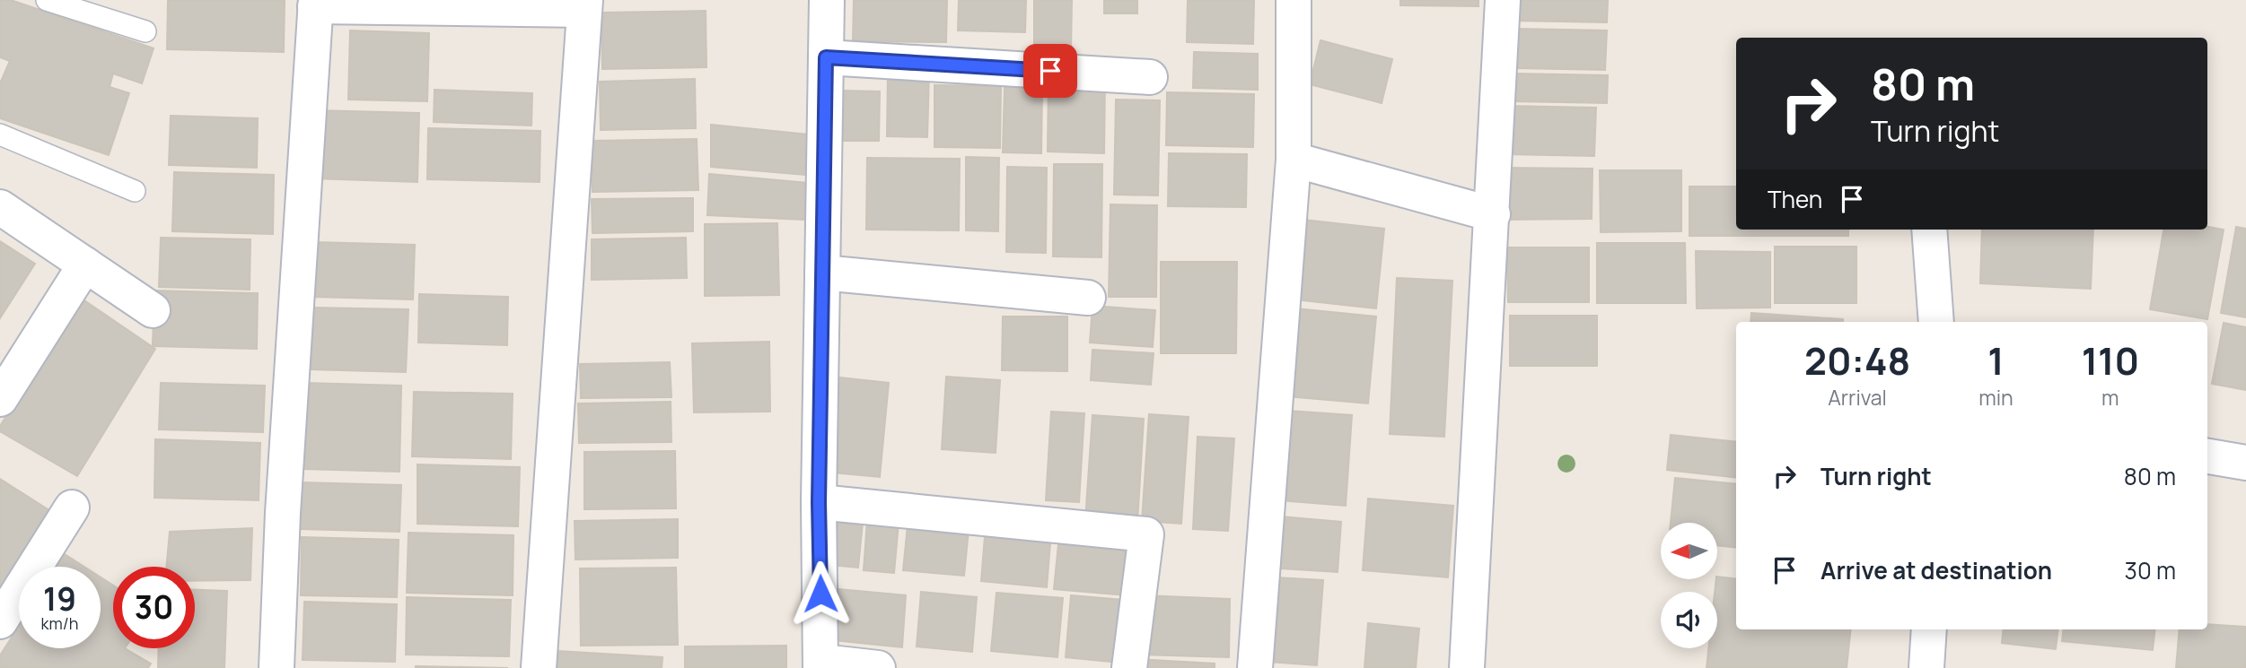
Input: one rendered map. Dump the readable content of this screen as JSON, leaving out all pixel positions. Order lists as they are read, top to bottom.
{
  "north": "left",
  "page": {
    "turn": ["80 m", "Turn right"],
    "then": "Then",
    "eta": [
      "20:48",
      "Arrival",
      "1",
      "min",
      "110",
      "m"
    ],
    "list": [
      {
        "name": "Turn right",
        "value": "80 m"
      },
      {
        "name": "Arrive at destination",
        "value": "30 m"
      }
    ],
    "speed": "19 km/h",
    "limit": "30"
  }
}
